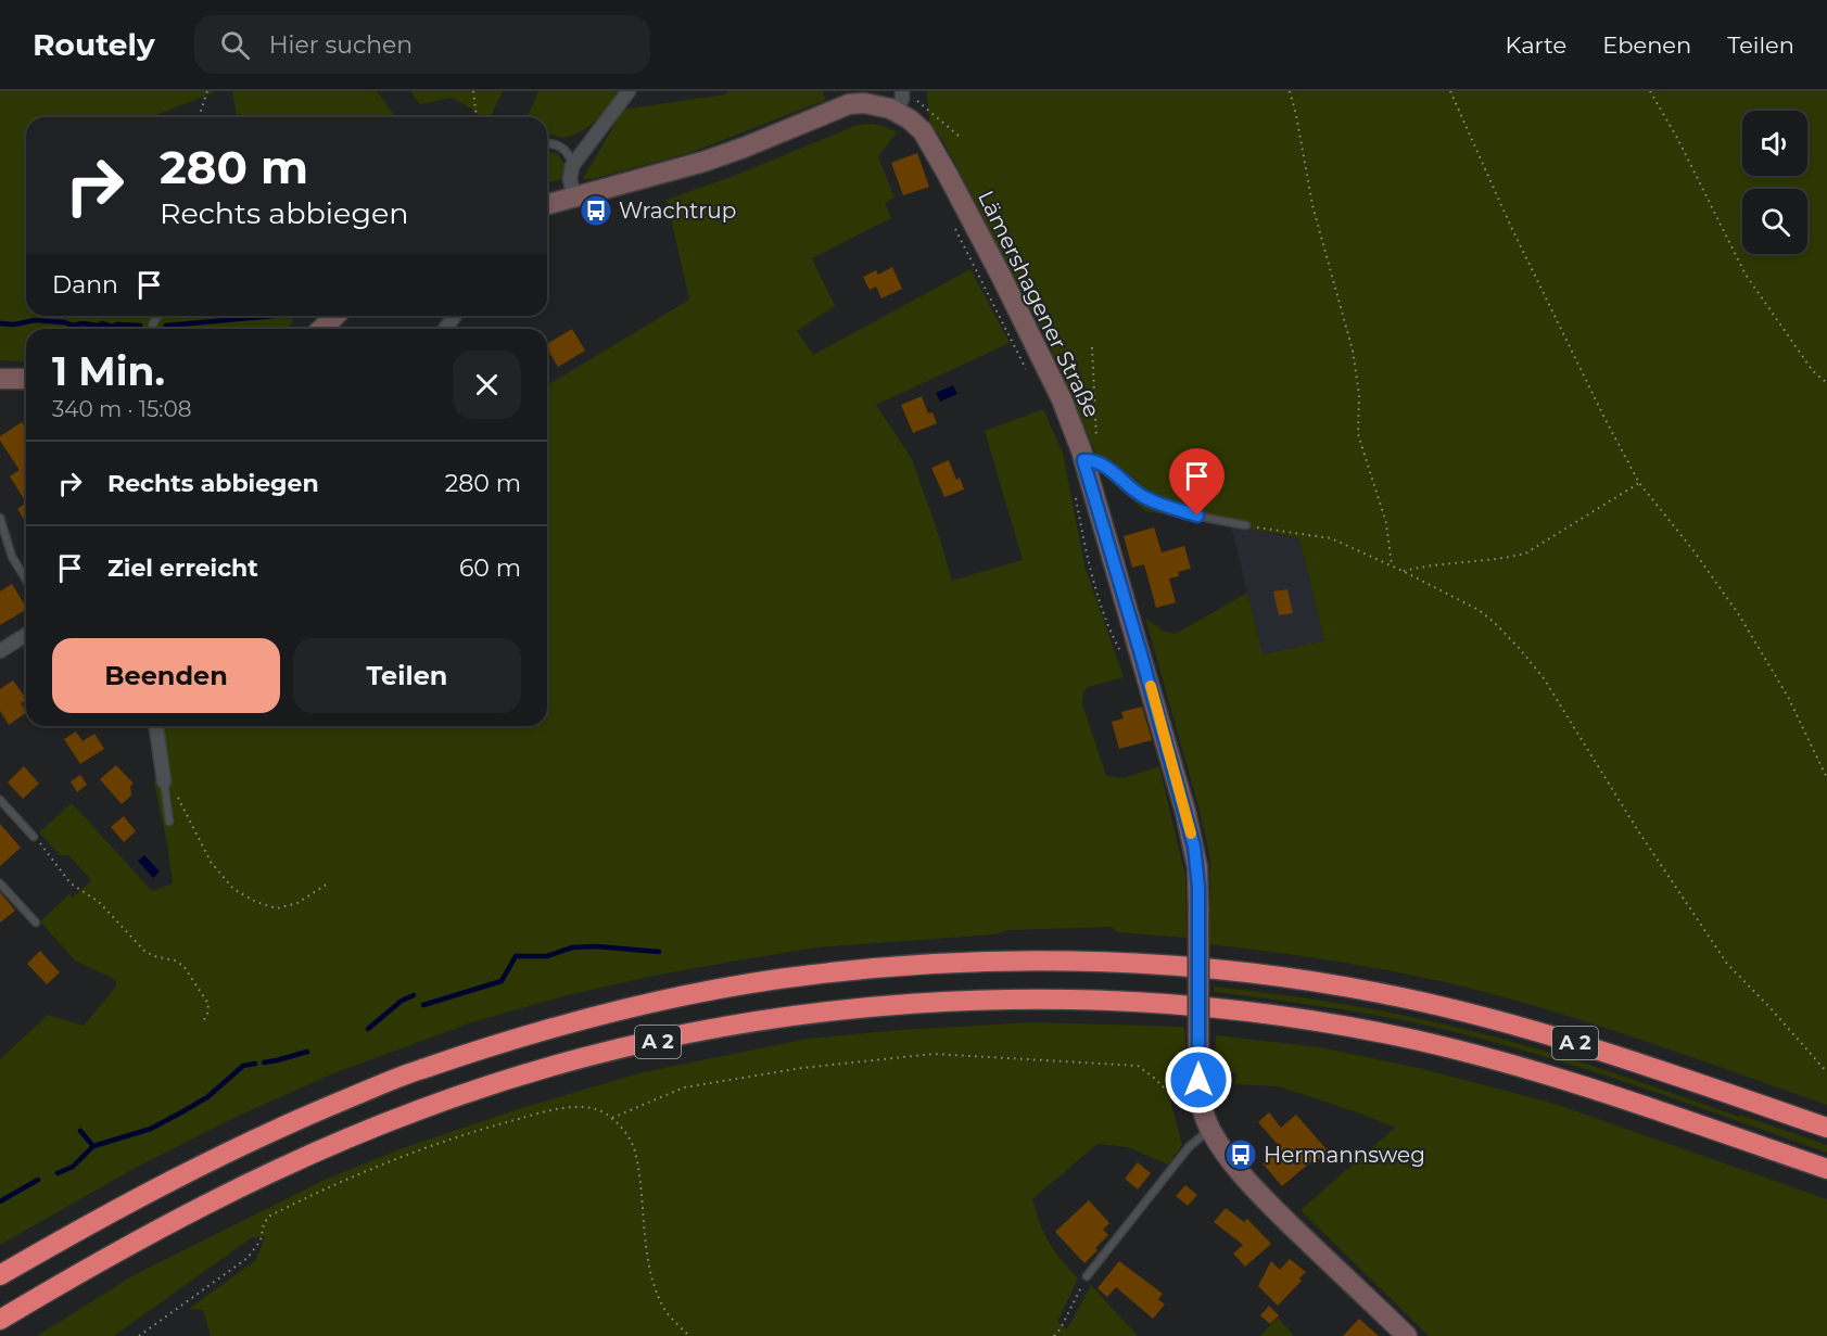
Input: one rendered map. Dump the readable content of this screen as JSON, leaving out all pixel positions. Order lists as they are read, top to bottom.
{
  "streets": {
    "highway": ["A 2"],
    "main road": ["Lämershagener Straße"]
  },
  "places": {
    "bus stop": ["Wrachtrup", "Hermannsweg"]
  },
  "page": {
    "header": "Routely",
    "search": "Hier suchen",
    "nav": ["Karte", "Ebenen", "Teilen"],
    "turn": ["280 m", "Rechts abbiegen"],
    "then": "Dann",
    "heading": ["1 Min.", "340 m · 15:08"],
    "list": [
      {
        "name": "Rechts abbiegen",
        "value": "280 m"
      },
      {
        "name": "Ziel erreicht",
        "value": "60 m"
      }
    ],
    "buttons": ["Beenden", "Teilen"]
  }
}
